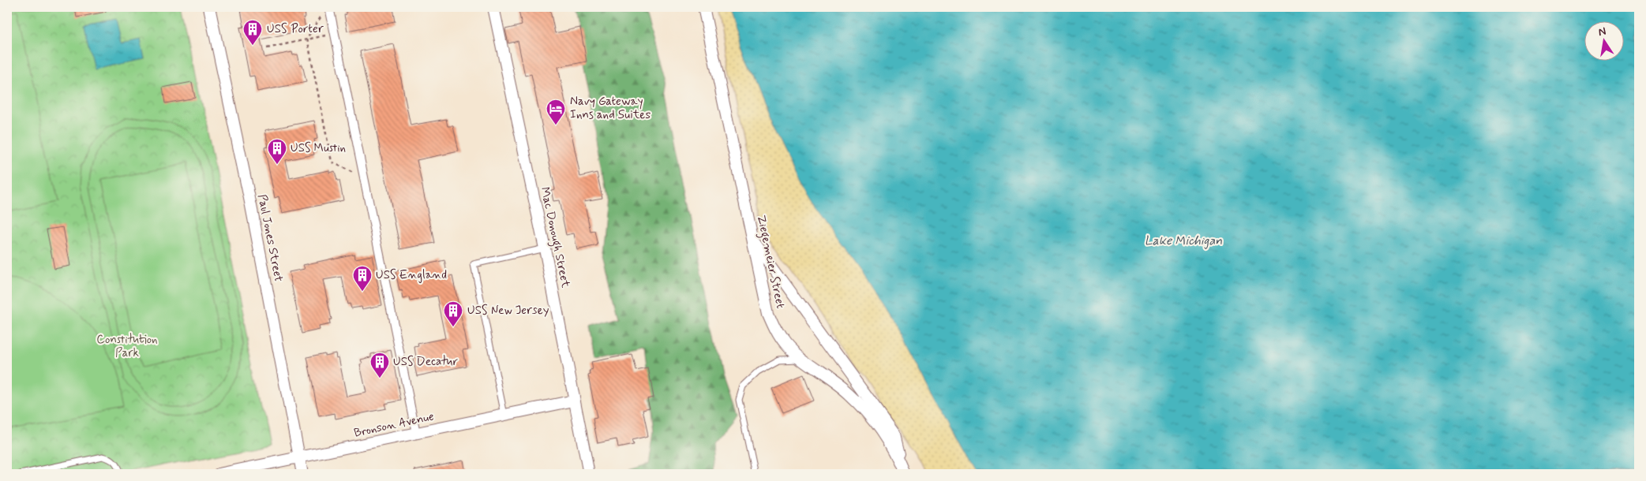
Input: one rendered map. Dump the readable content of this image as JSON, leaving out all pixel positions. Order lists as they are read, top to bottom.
{
  "streets": {
    "street": [
      "Mac Donough Street",
      "Paul Jones Street",
      "Ziegemeier Street",
      "Bronson Avenue"
    ]
  },
  "crossings": [
    ["Mac Donough Street", "Bronson Avenue"],
    ["Paul Jones Street", "Bronson Avenue"]
  ],
  "water": ["Lake Michigan"],
  "parks": ["Constitution Park"],
  "places": {
    "building": [
      "USS Porter",
      "USS Mustin",
      "USS England",
      "USS New Jersey",
      "USS Decatur"
    ],
    "hotel": ["Navy Gateway Inns and Suites"]
  },
  "north": "top"
}
